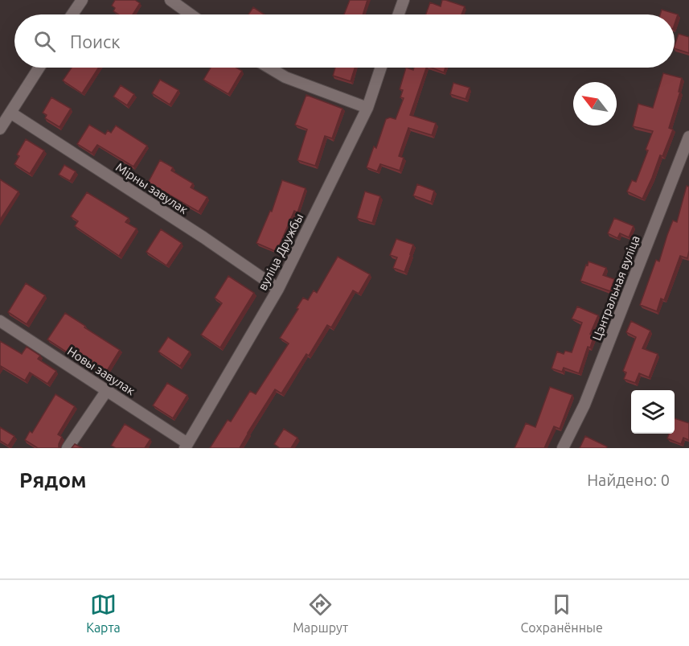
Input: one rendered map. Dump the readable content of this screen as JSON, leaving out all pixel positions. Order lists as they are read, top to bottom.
{
  "streets": {
    "street": [
      "Мірны завулак",
      "вуліца Дружбы",
      "Цэнтральная вуліца",
      "Новы завулак"
    ]
  },
  "crossings": [
    ["Мірны завулак", "вуліца Дружбы"],
    ["вуліца Дружбы", "Новы завулак"]
  ],
  "north": "top left",
  "page": {
    "search": "Поиск",
    "heading": ["Рядом", "Найдено: 0"],
    "nav": ["Карта", "Маршрут", "Сохранённые"]
  }
}
